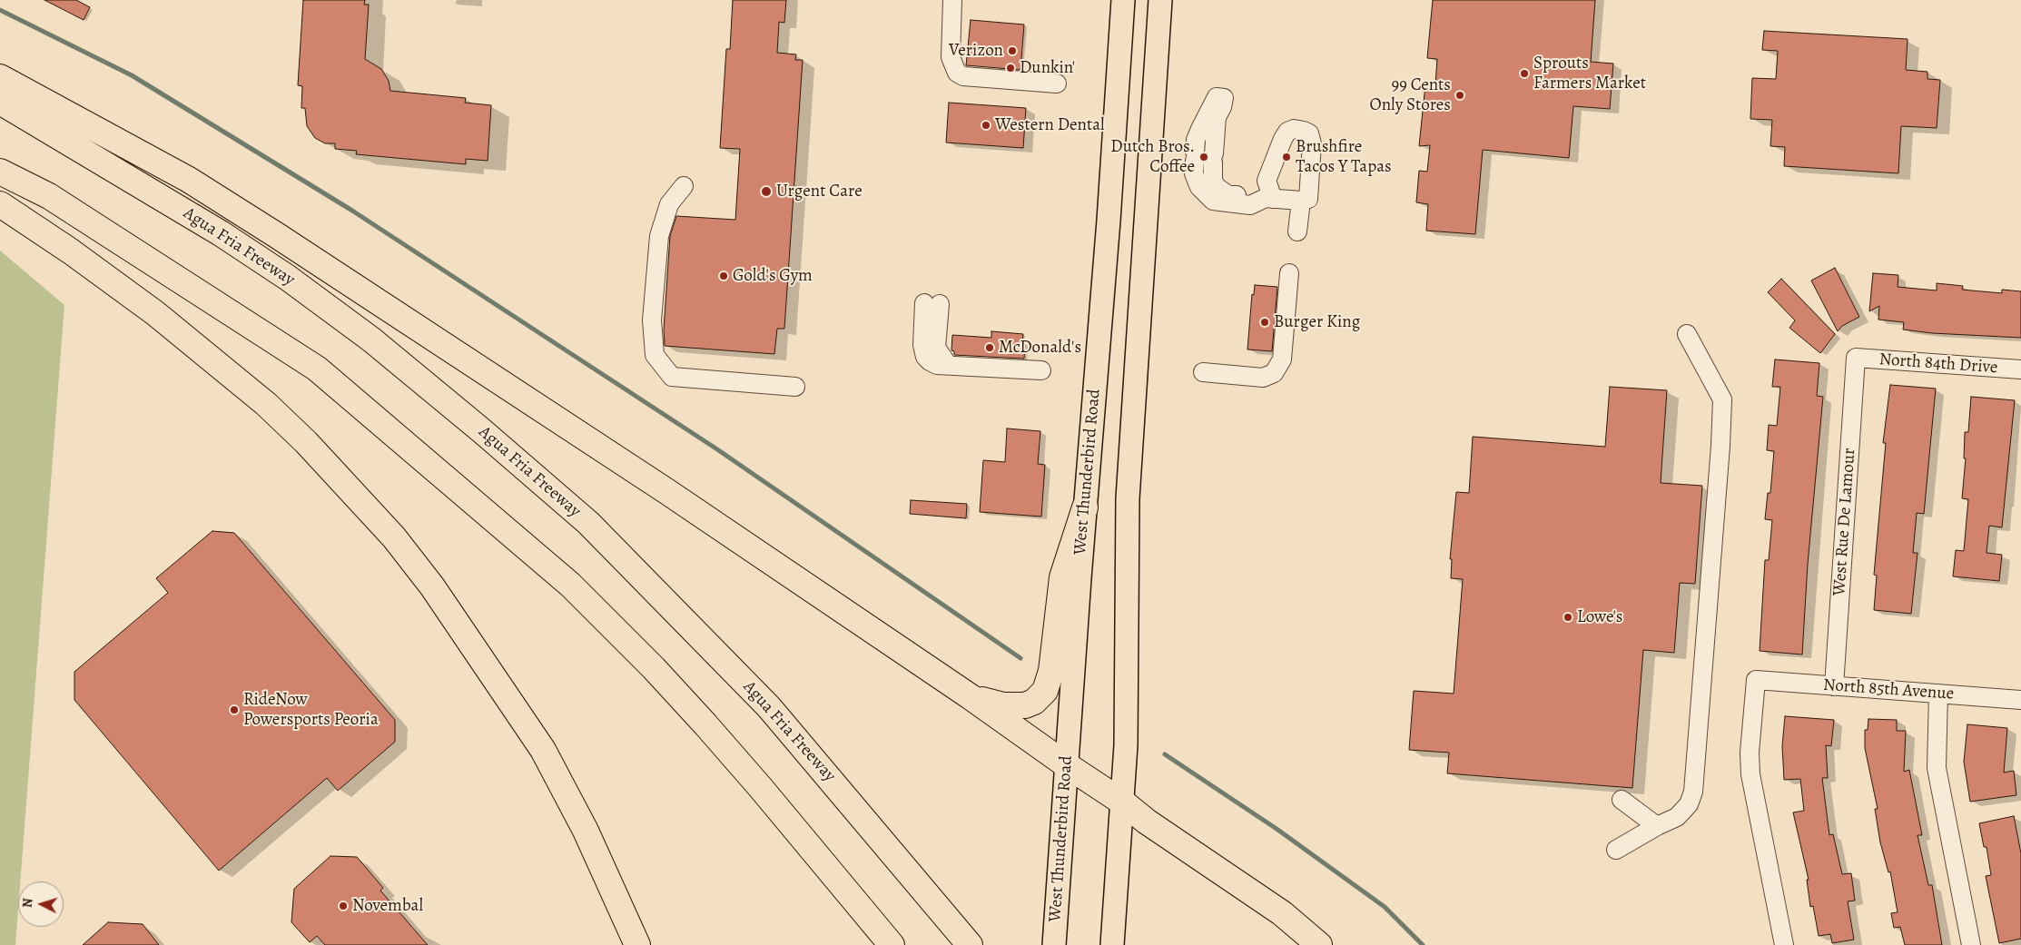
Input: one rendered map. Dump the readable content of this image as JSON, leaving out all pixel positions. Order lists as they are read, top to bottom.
{
  "streets": {
    "highway": ["Agua Fria Freeway"],
    "main road": ["West Thunderbird Road"],
    "street": ["North 84th Drive", "West Rue De Lamour", "North 85th Avenue"]
  },
  "crossings": [
    ["North 84th Drive", "West Rue De Lamour"],
    ["West Rue De Lamour", "North 85th Avenue"]
  ],
  "places": [
    "Verizon",
    "Dunkin'",
    "Sprouts Farmers Market",
    "99 Cents Only Stores",
    "Western Dental",
    "Dutch Bros. Coffee",
    "Brushfire Tacos Y Tapas",
    "Urgent Care",
    "Gold's Gym",
    "Burger King",
    "McDonald's",
    "Lowe's",
    "RideNow Powersports Peoria",
    "Novembal"
  ],
  "north": "left"
}
